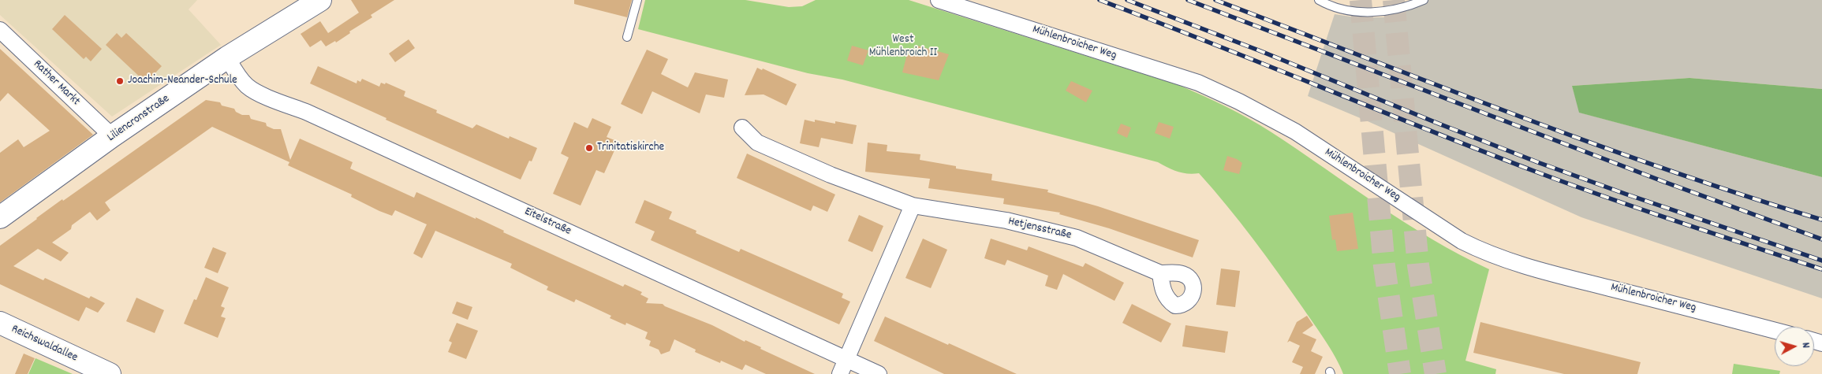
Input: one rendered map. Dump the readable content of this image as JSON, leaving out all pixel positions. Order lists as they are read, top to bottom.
{
  "streets": {
    "main road": ["Liliencronstraße", "Reichswaldallee"],
    "street": [
      "Mühlenbroicher Weg",
      "Rather Markt",
      "Eitelstraße",
      "Hetjensstraße"
    ]
  },
  "crossings": [
    ["Rather Markt", "Liliencronstraße"],
    ["Liliencronstraße", "Eitelstraße"]
  ],
  "parks": ["West Mühlenbroich II"],
  "places": ["Joachim-Neander-Schule", "Trinitatiskirche"],
  "north": "right"
}
